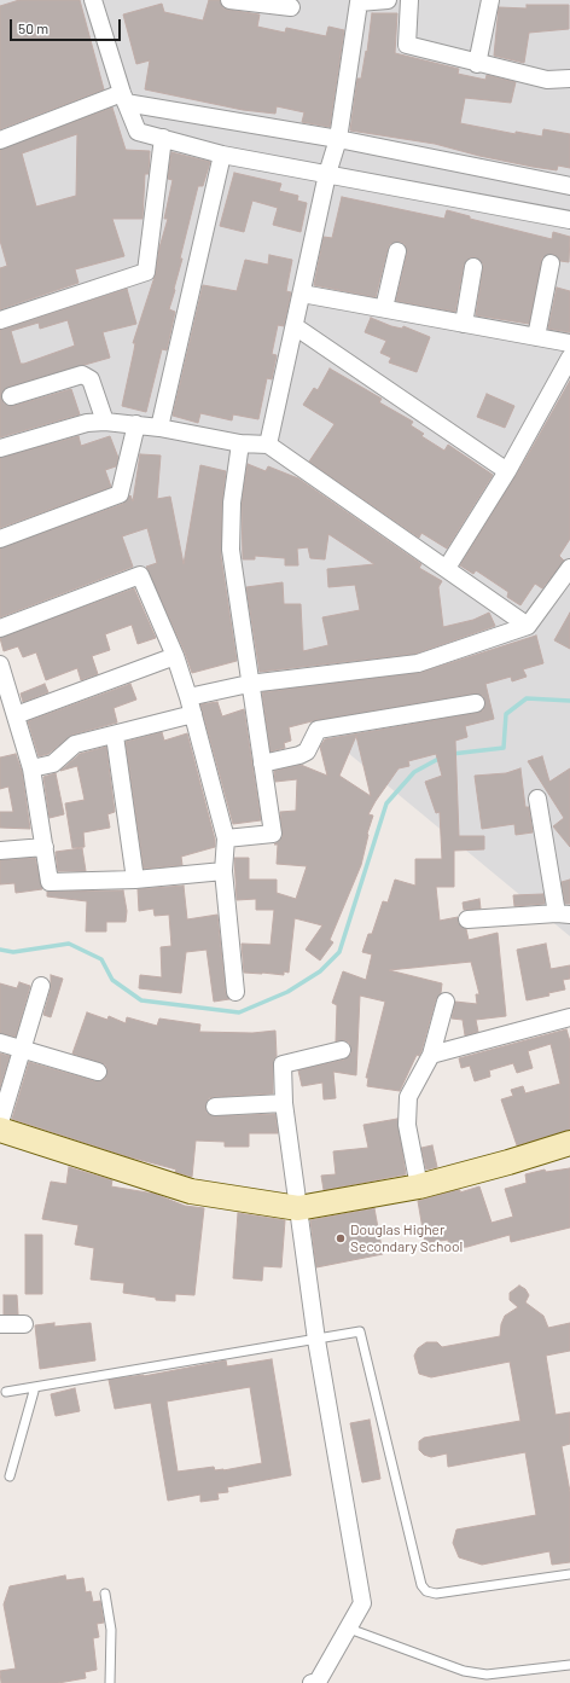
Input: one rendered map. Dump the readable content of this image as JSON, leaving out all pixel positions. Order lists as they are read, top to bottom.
{
  "places": ["Douglas Higher Secondary School"],
  "scale_bar": "50 m"
}
